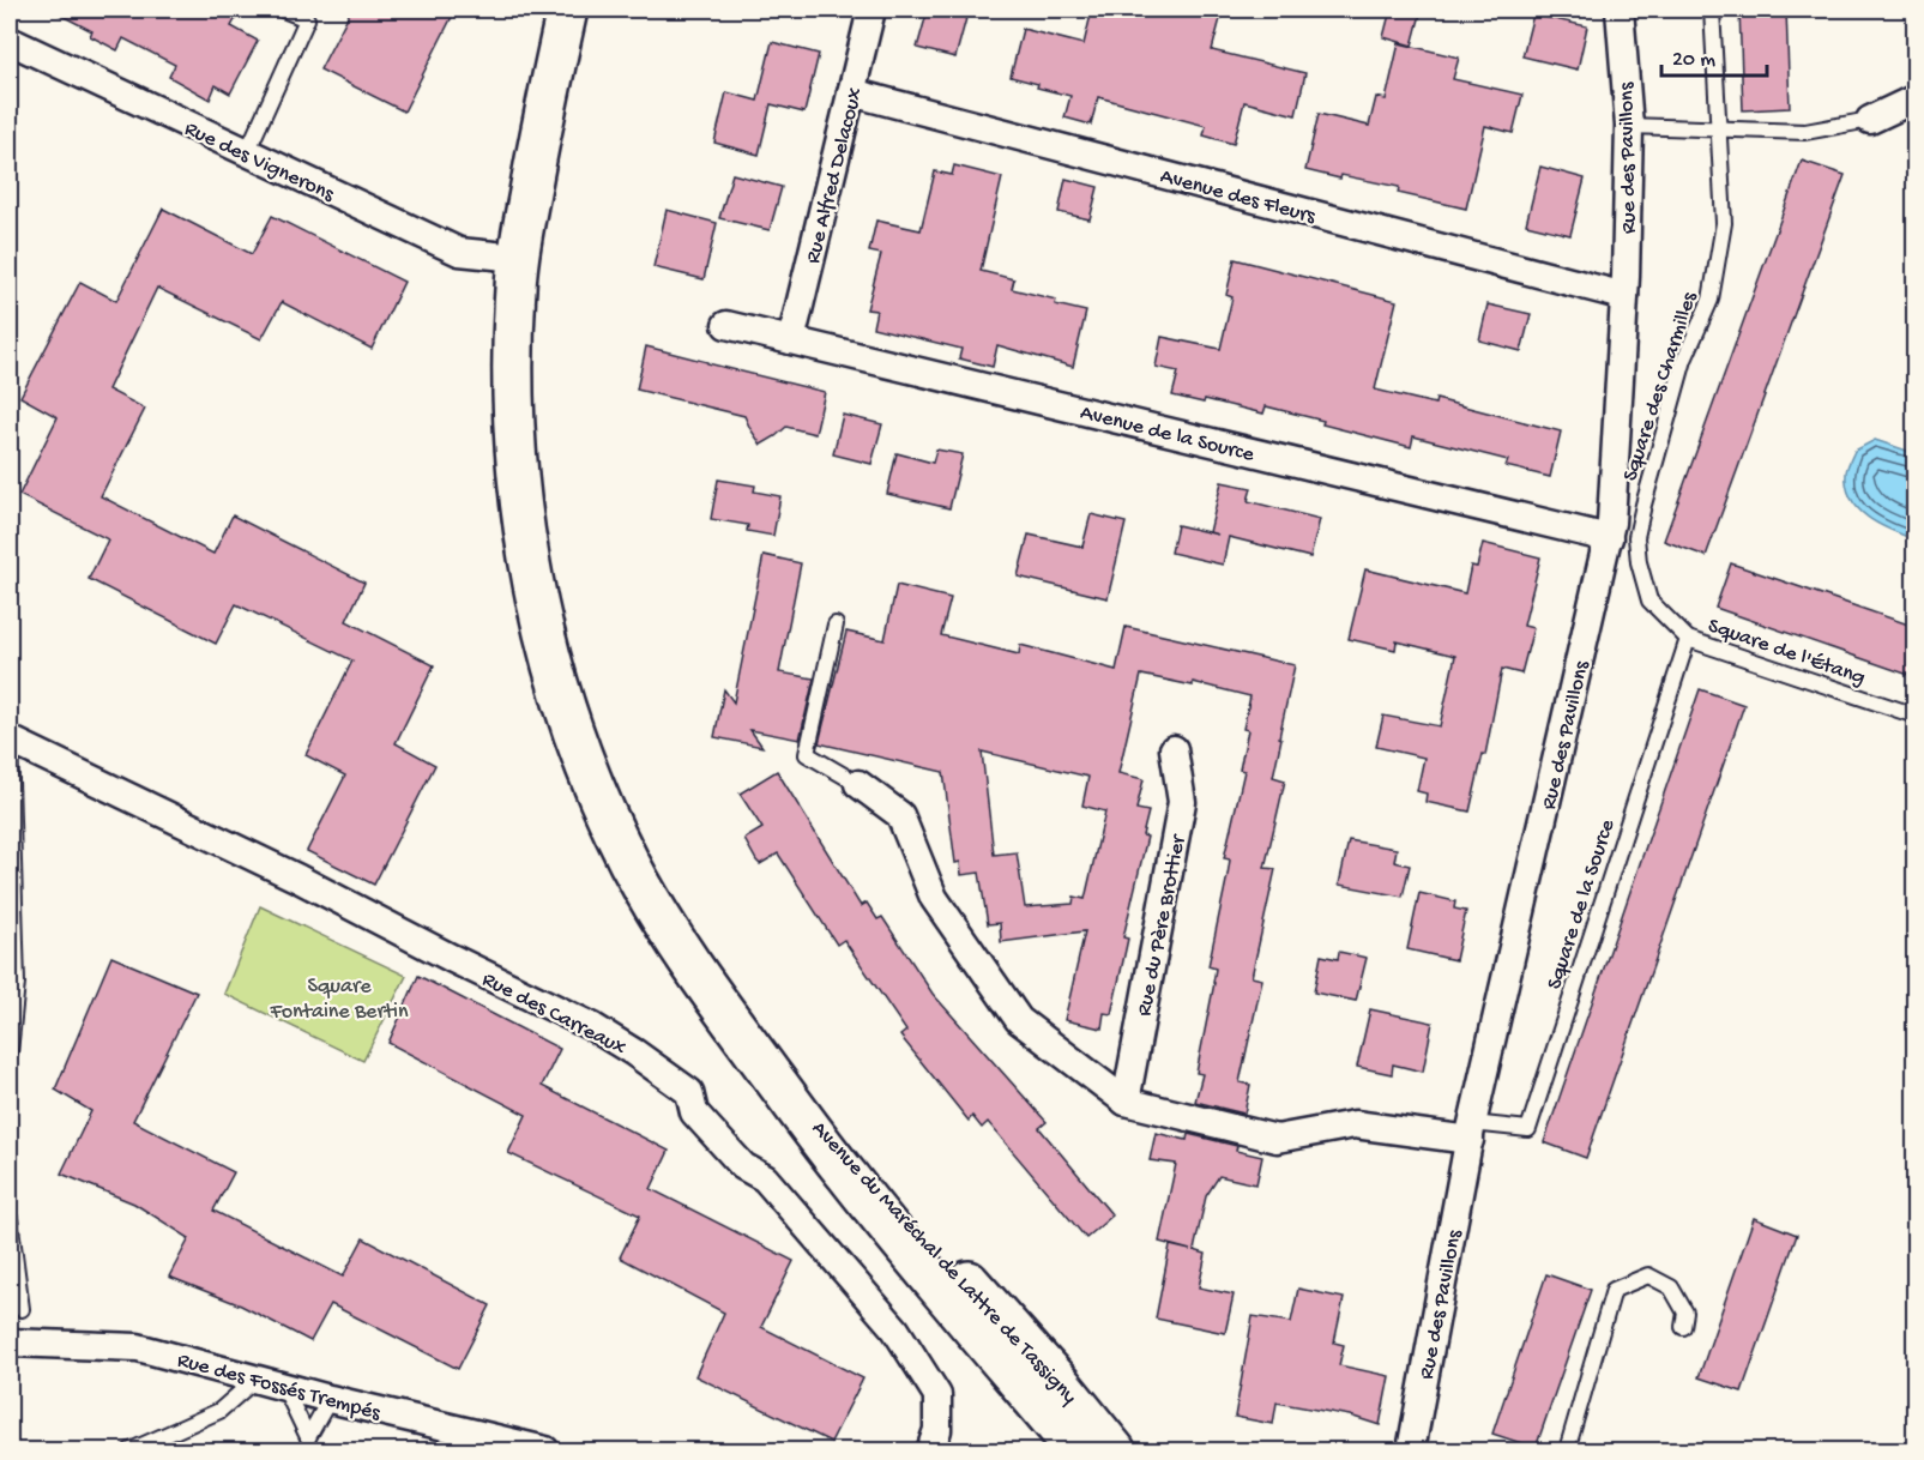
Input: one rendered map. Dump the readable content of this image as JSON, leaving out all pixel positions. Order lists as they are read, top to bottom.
{
  "streets": {
    "street": [
      "Rue des Pavillons",
      "Rue des Vignerons",
      "Rue Alfred Delacoux",
      "Avenue des Fleurs",
      "Avenue de la Source",
      "Rue du Père Brottier",
      "Rue des Carreaux",
      "Avenue du Maréchal de Lattre de Tassigny",
      "Rue des Fossés Trempés"
    ],
    "lane": ["Square des Charmilles", "Square de l'Étang", "Square de la Source"]
  },
  "crossings": [
    ["Rue des Pavillons", "Avenue des Fleurs"],
    ["Rue des Pavillons", "Avenue de la Source"],
    ["Rue des Pavillons", "Square de la Source"],
    ["Rue des Vignerons", "Avenue du Maréchal de Lattre de Tassigny"],
    ["Rue Alfred Delacoux", "Avenue des Fleurs"],
    ["Rue Alfred Delacoux", "Avenue de la Source"],
    ["Square des Charmilles", "Square de l'Étang"],
    ["Square des Charmilles", "Square de la Source"],
    ["Square de l'Étang", "Square de la Source"]
  ],
  "parks": ["Square Fontaine Bertin"],
  "scale_bar": "20 m"
}
